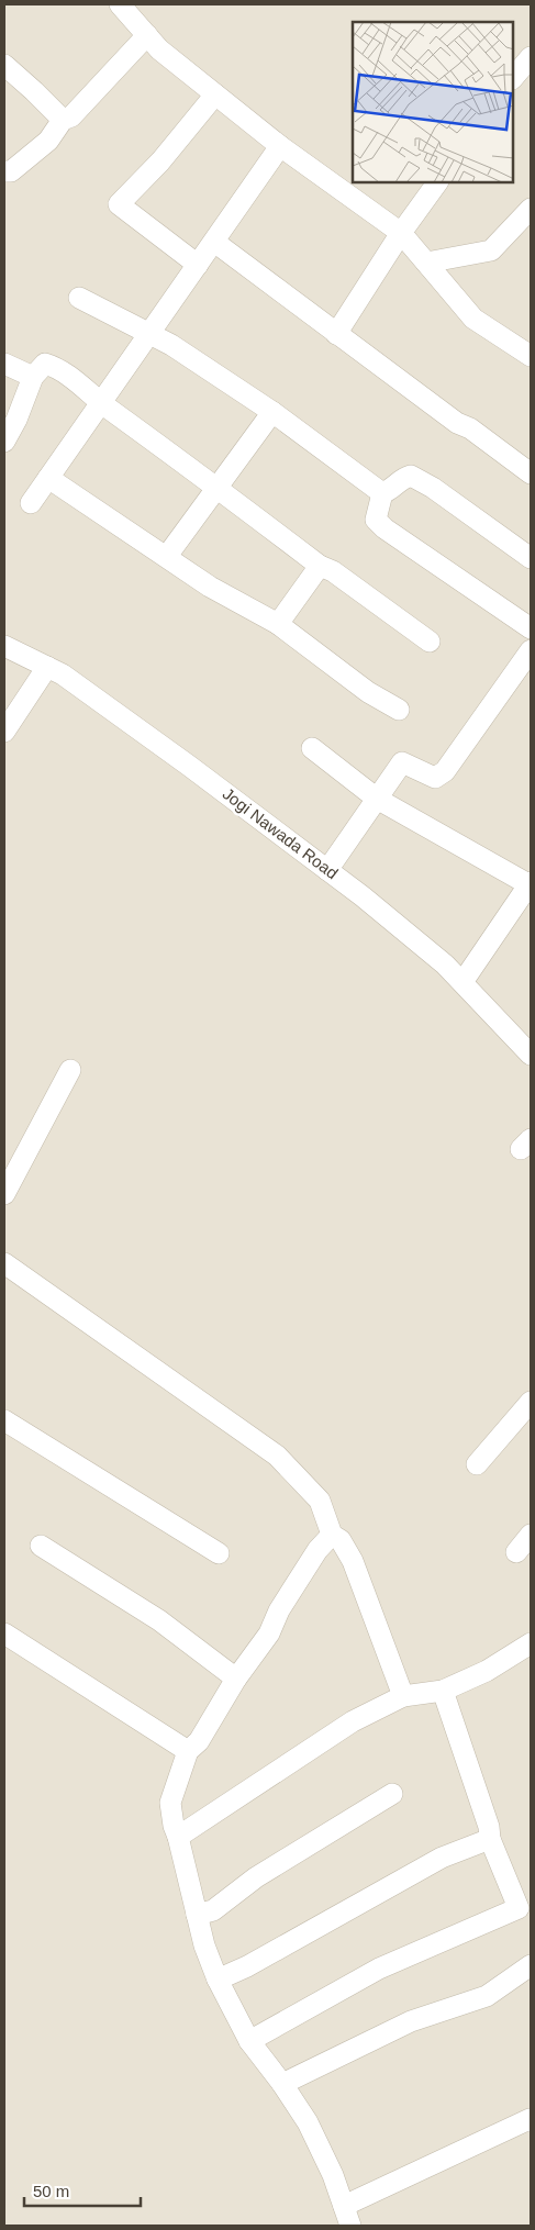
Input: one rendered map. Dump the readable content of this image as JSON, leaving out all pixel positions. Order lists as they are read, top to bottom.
{
  "streets": {
    "street": ["Jogi Nawada Road"]
  },
  "scale_bar": "50 m"
}
